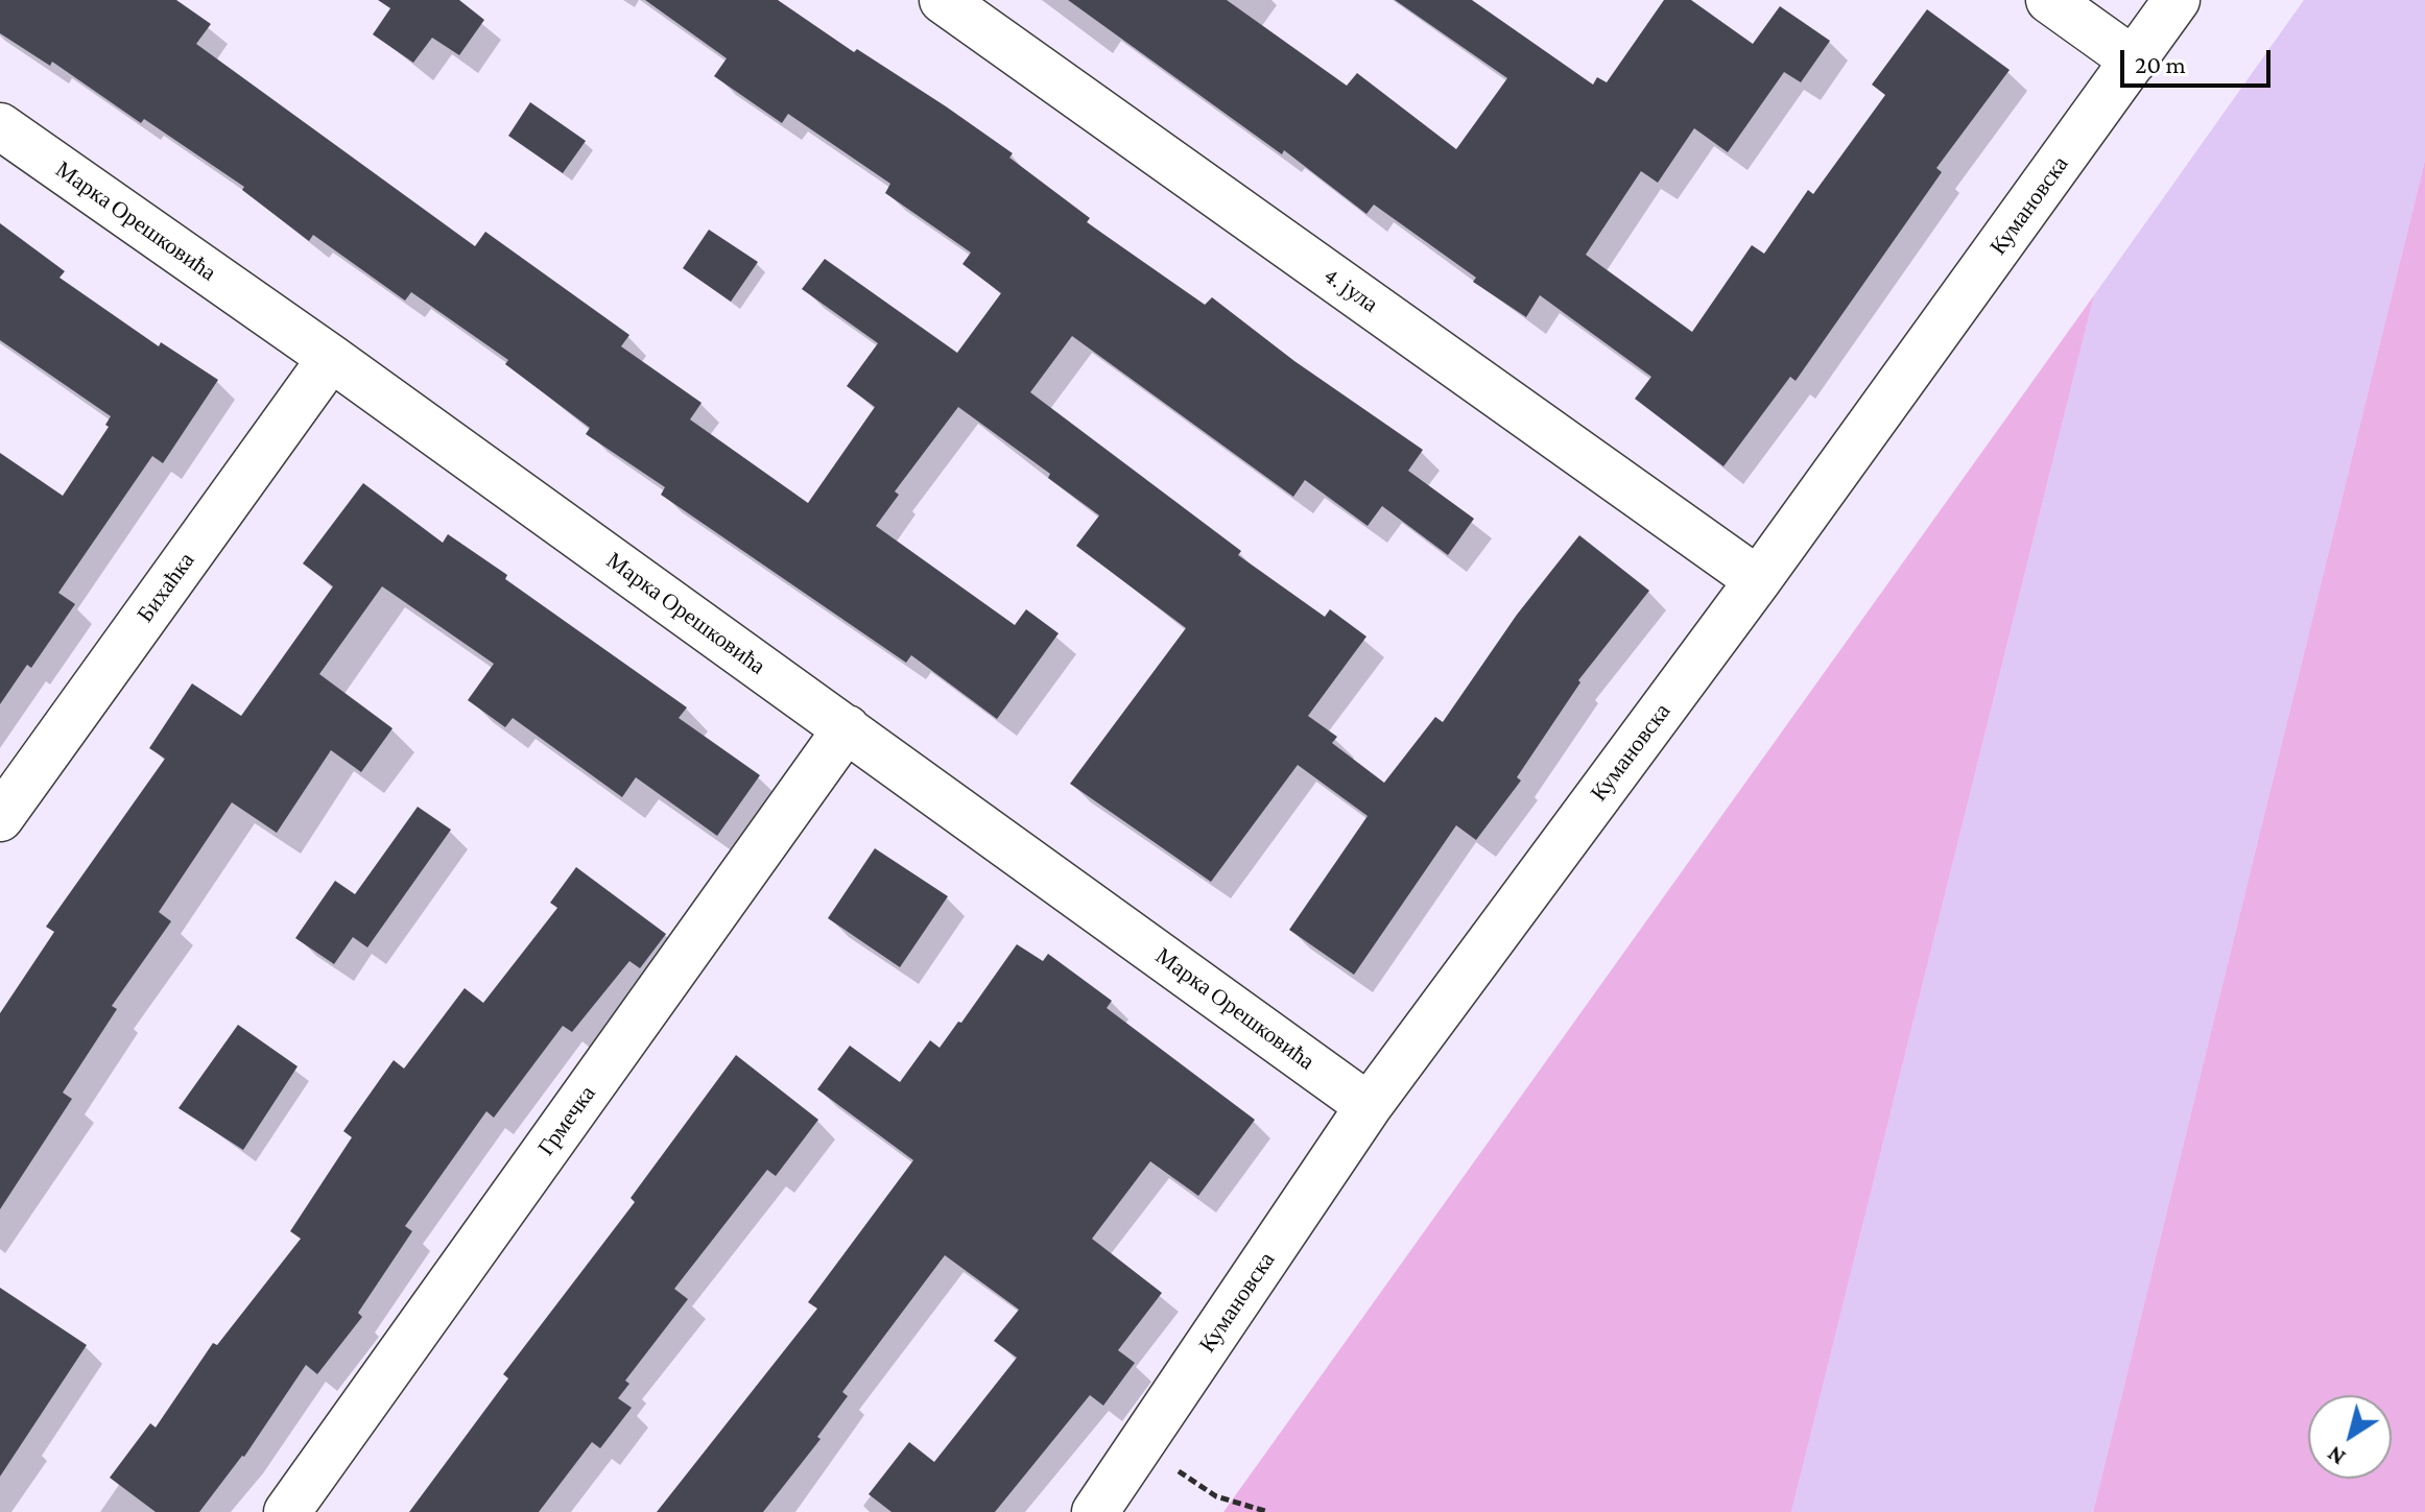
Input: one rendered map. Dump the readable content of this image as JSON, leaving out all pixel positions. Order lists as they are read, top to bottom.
{
  "streets": {
    "street": [
      "Кумановска",
      "Марка Орешковића",
      "4. јула",
      "Бихаћка",
      "Грмечка"
    ]
  },
  "crossings": [
    ["Кумановска", "Марка Орешковића"],
    ["Кумановска", "4. јула"],
    ["Марка Орешковића", "Бихаћка"],
    ["Марка Орешковића", "Грмечка"]
  ],
  "scale_bar": "20 m",
  "north": "bottom left"
}
